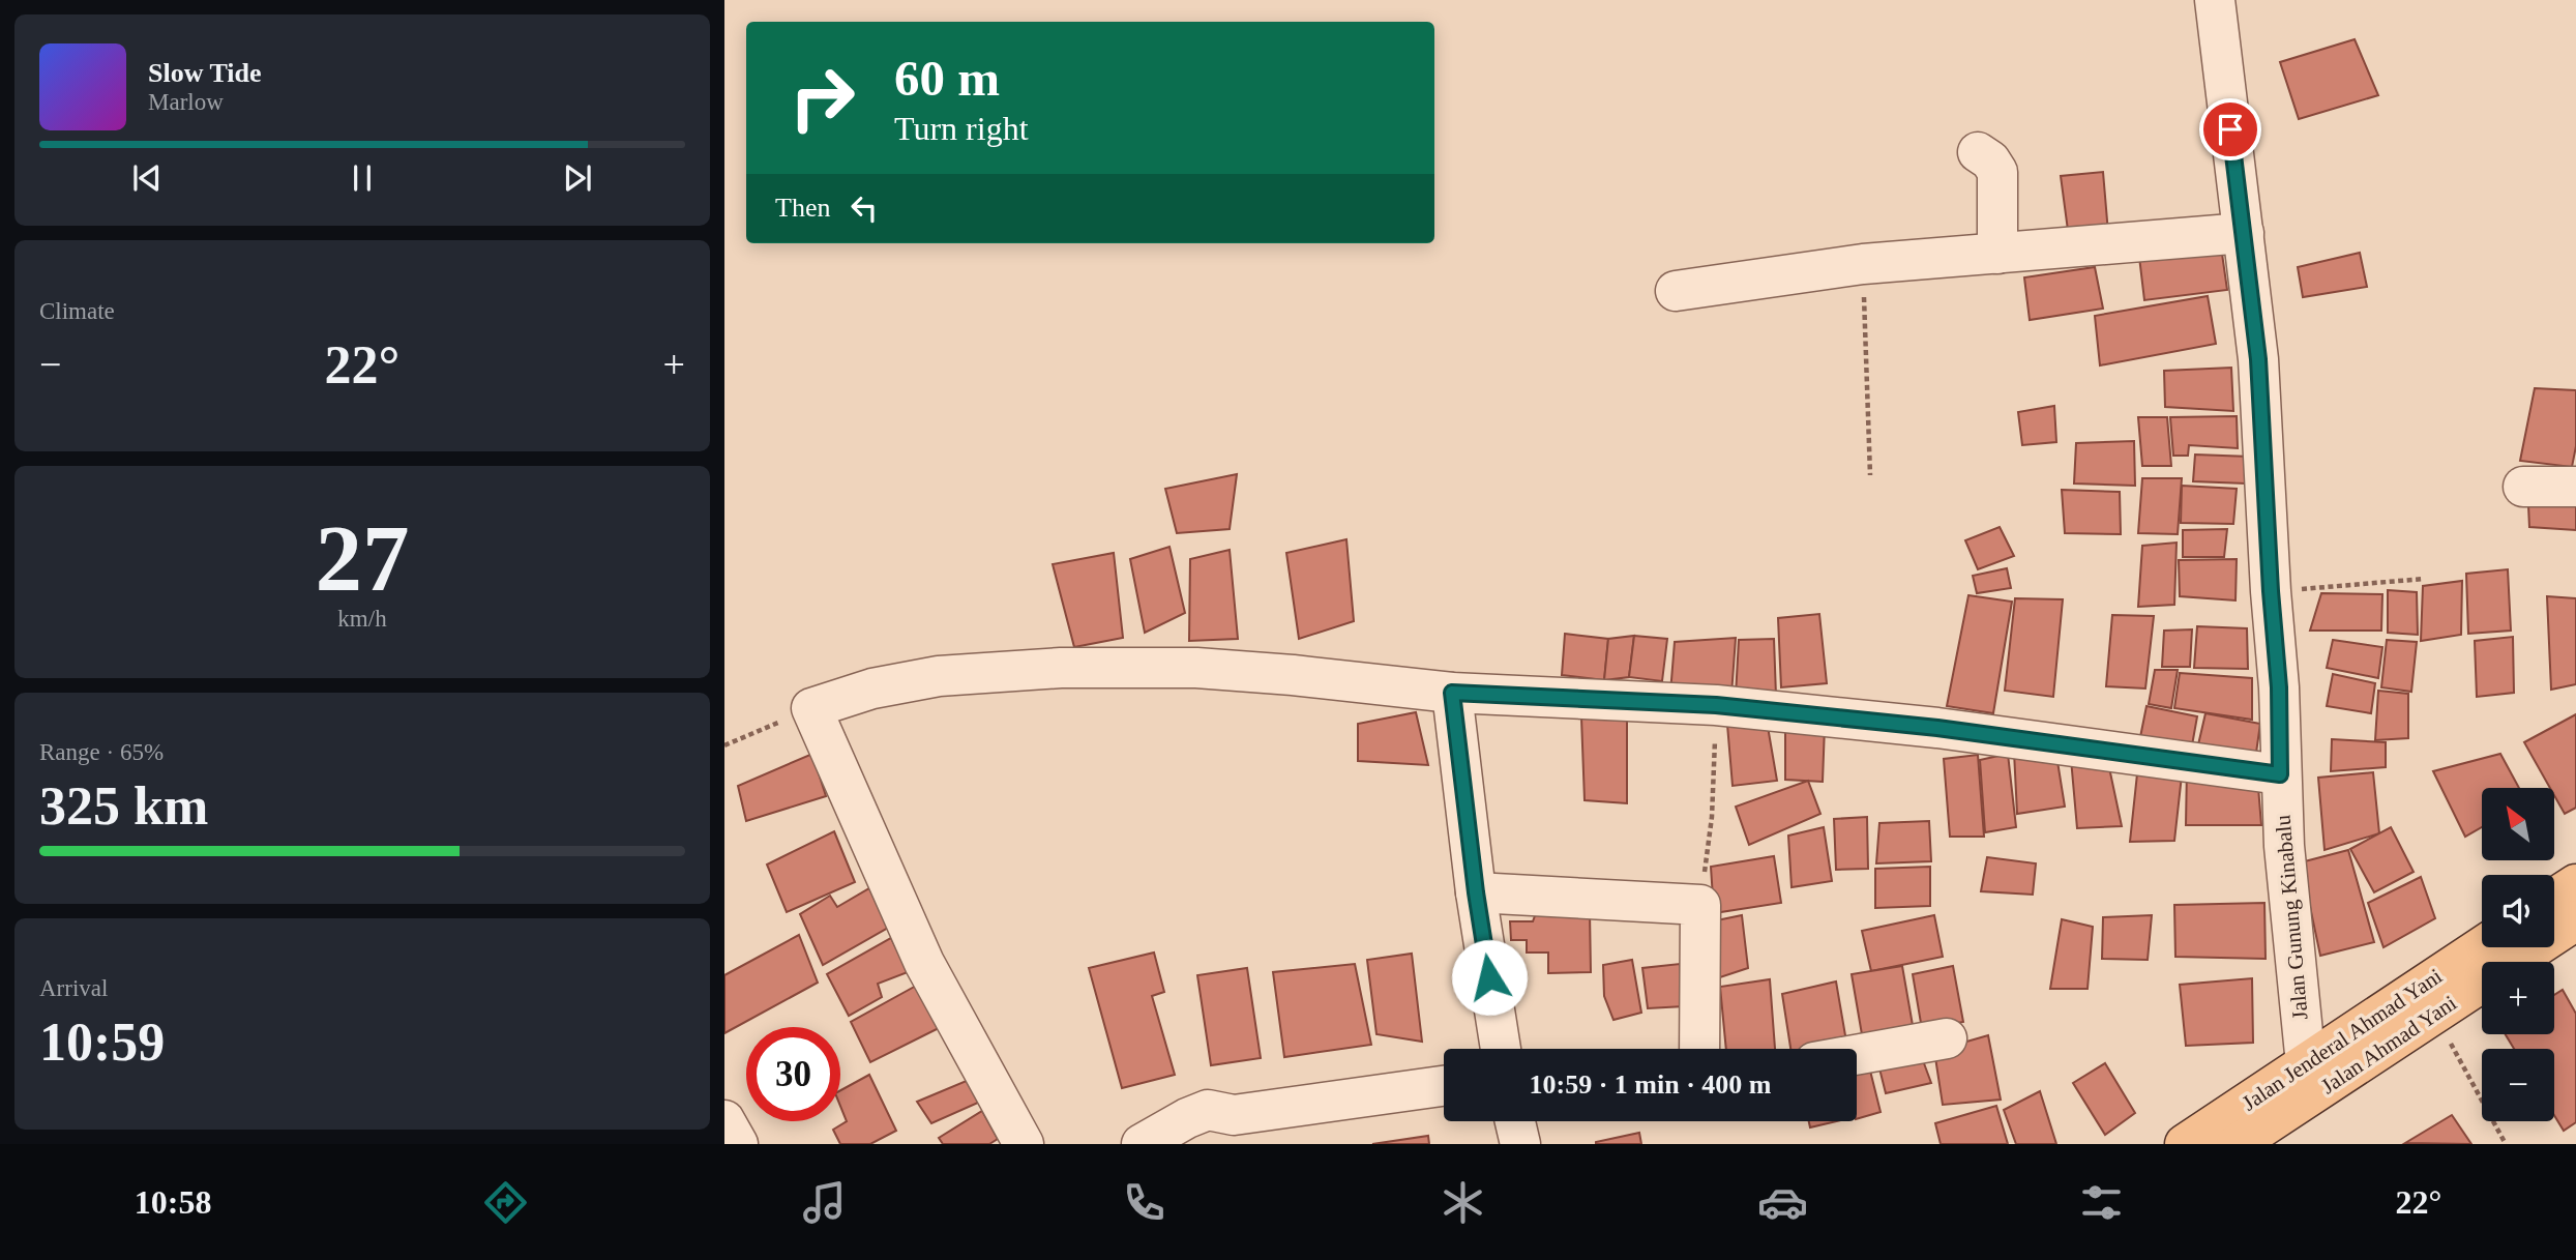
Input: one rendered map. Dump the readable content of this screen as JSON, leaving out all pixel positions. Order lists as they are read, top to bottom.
{
  "streets": {
    "main road": ["Jalan Jenderal Ahmad Yani", "Jalan Ahmad Yani"],
    "street": ["Jalan Gunung Kinabalu"]
  },
  "crossings": [
    ["Jalan Gunung Kinabalu", "Jalan Jenderal Ahmad Yani"],
    ["Jalan Gunung Kinabalu", "Jalan Ahmad Yani"],
    ["Jalan Jenderal Ahmad Yani", "Jalan Ahmad Yani"]
  ],
  "north": "top left",
  "page": {
    "turn": ["60 m", "Turn right"],
    "song": ["Slow Tide", "Marlow"],
    "then": "Then",
    "tile": [
      "Climate",
      ["27", "km/h"],
      ["Range · 65%", "325 km"],
      ["Arrival", "10:59"]
    ],
    "heat": ["−", "22°", "+"],
    "map_buttons": ["+", "−"],
    "limit": "30",
    "trip": "10:59 · 1 min · 400 m",
    "tabs": ["10:58", "22°"]
  }
}
